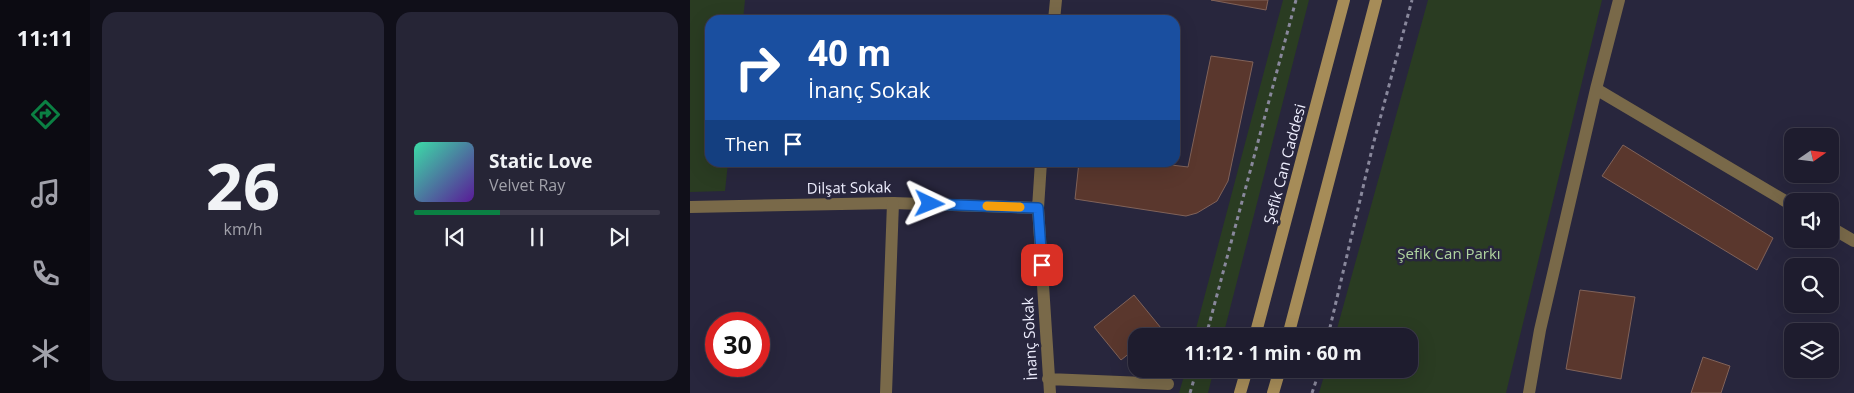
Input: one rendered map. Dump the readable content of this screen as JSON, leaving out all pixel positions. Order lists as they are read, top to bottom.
{
  "streets": {
    "main road": ["Şefik Can Caddesi"],
    "street": ["Dilşat Sokak", "İnanç Sokak"]
  },
  "crossings": [
    ["Dilşat Sokak", "İnanç Sokak"]
  ],
  "parks": ["Şefik Can Parkı"],
  "north": "right",
  "page": {
    "tabs": "11:11",
    "tile": ["26", "km/h"],
    "turn": ["40 m", "İnanç Sokak"],
    "then": "Then",
    "song": ["Static Love", "Velvet Ray"],
    "limit": "30",
    "trip": "11:12 · 1 min · 60 m"
  }
}
